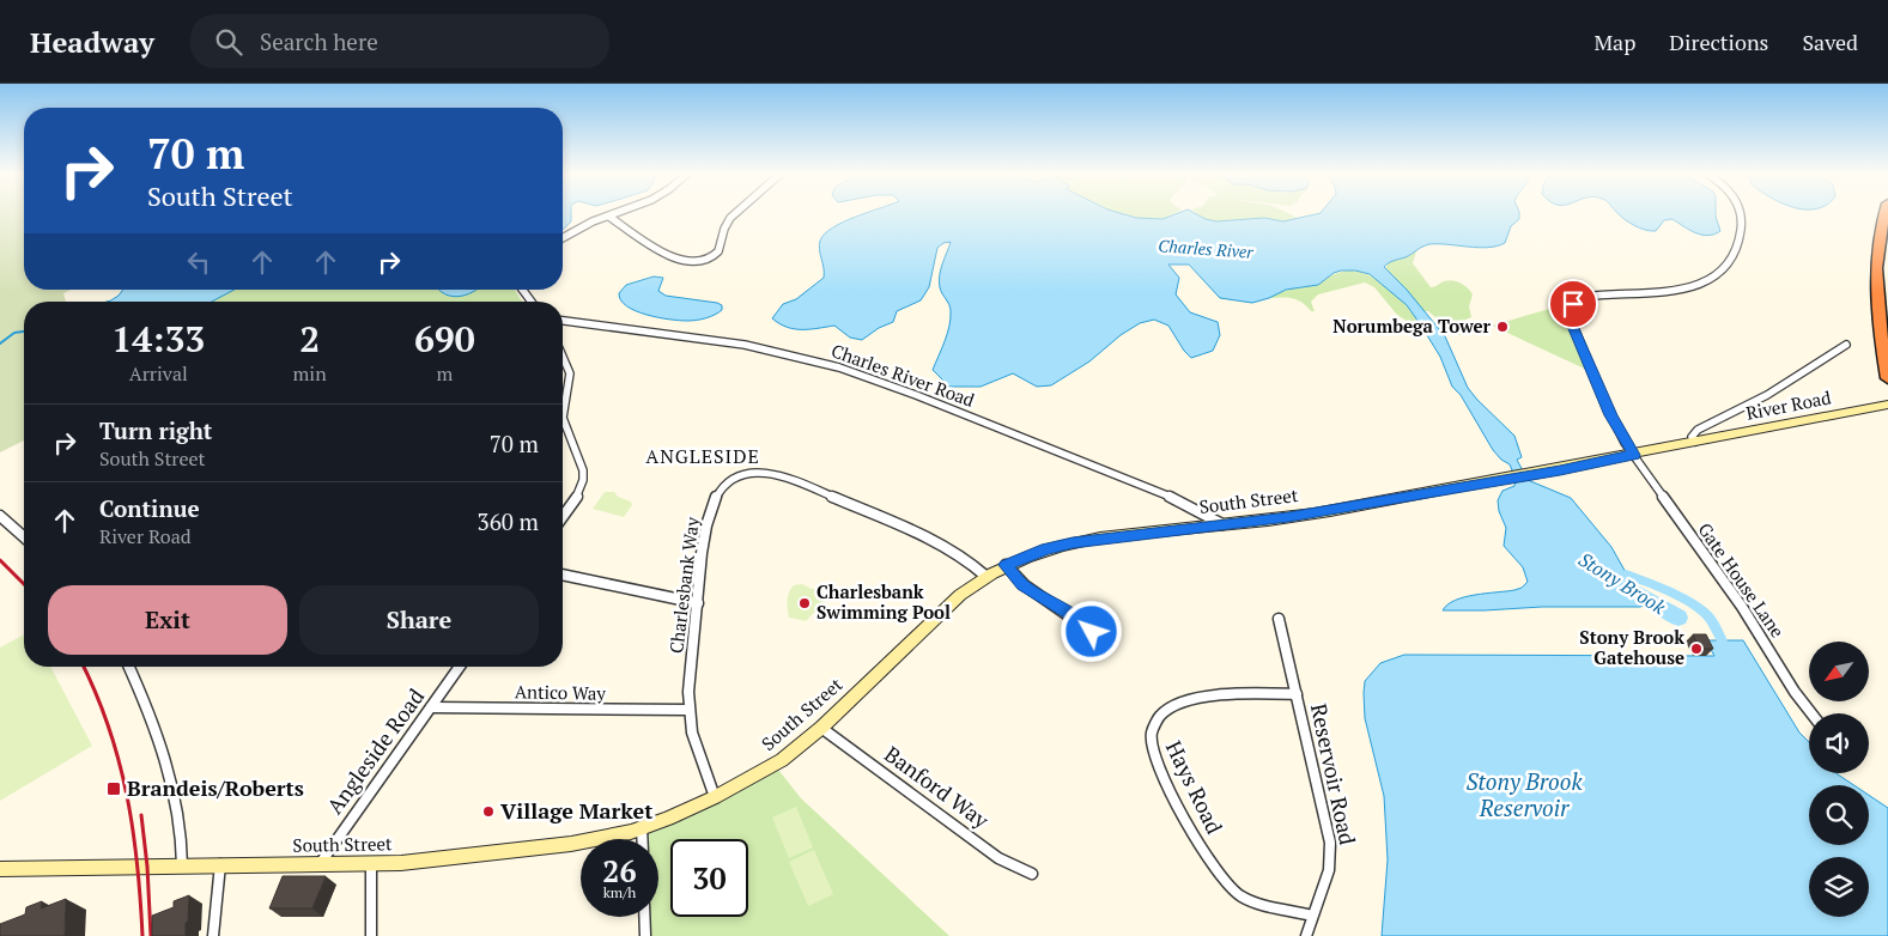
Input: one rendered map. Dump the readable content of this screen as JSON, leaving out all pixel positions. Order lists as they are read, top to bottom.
{
  "streets": {
    "main road": ["River Road", "South Street"],
    "street": [
      "Charles River Road",
      "Gate House Lane",
      "Charlesbank Way",
      "Antico Way",
      "Angleside Road",
      "Reservoir Road",
      "Banford Way",
      "Hays Road"
    ]
  },
  "crossings": [
    ["Charles River Road", "South Street"],
    ["River Road", "South Street"],
    ["River Road", "Gate House Lane"],
    ["South Street", "Charlesbank Way"],
    ["South Street", "Angleside Road"],
    ["South Street", "Banford Way"],
    ["Charlesbank Way", "Antico Way"],
    ["Antico Way", "Angleside Road"],
    ["Reservoir Road", "Hays Road"]
  ],
  "districts": ["ANGLESIDE"],
  "water": ["Charles River", "Stony Brook", "Stony Brook Reservoir"],
  "places": {
    "other": [
      "Norumbega Tower",
      "Charlesbank Swimming Pool",
      "Stony Brook Gatehouse",
      "Village Market"
    ],
    "transit": ["Brandeis/Roberts"]
  },
  "north": "bottom left",
  "page": {
    "header": "Headway",
    "search": "Search here",
    "nav": ["Map", "Directions", "Saved"],
    "turn": ["70 m", "South Street"],
    "eta": [
      "14:33",
      "Arrival",
      "2",
      "min",
      "690",
      "m"
    ],
    "list": [
      {
        "name": "Turn right",
        "note": "South Street",
        "value": "70 m"
      },
      {
        "name": "Continue",
        "note": "River Road",
        "value": "360 m"
      }
    ],
    "buttons": ["Exit", "Share"],
    "speed": "26 km/h",
    "limit": "30"
  }
}
